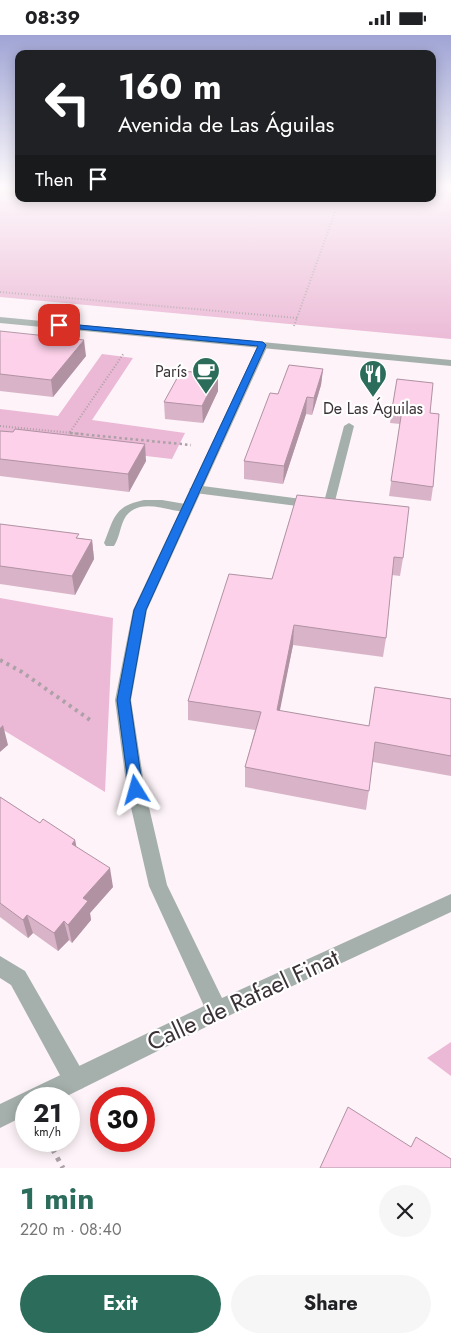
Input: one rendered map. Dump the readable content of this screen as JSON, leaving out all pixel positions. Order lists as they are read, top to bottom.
{
  "streets": {
    "street": ["Calle de Rafael Finat"]
  },
  "places": {
    "cafe": ["París"],
    "restaurant": ["De Las Águilas"]
  },
  "page": {
    "status": "08:39",
    "turn": ["160 m", "Avenida de Las Águilas"],
    "then": "Then",
    "speed": "21 km/h",
    "limit": "30",
    "heading": ["1 min", "220 m · 08:40"],
    "buttons": ["Exit", "Share"]
  }
}
